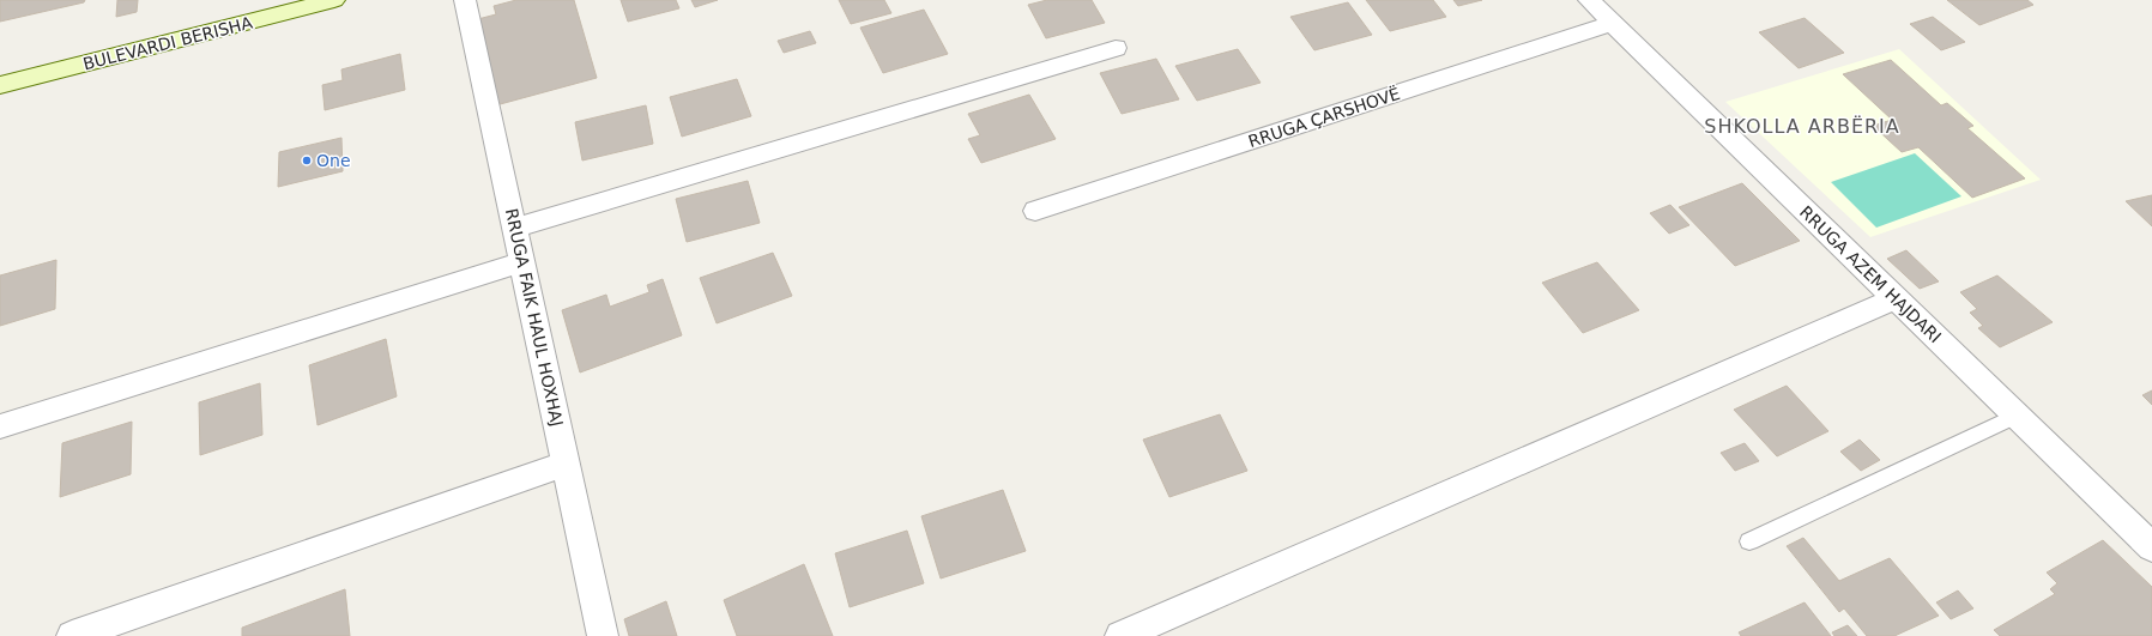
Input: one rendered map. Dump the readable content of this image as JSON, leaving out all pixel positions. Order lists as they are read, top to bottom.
{
  "streets": {
    "main road": ["BULEVARDI BERISHA"],
    "street": ["RRUGA ÇARSHOVË", "RRUGA AZEM HAJDARI", "RRUGA FAIK HAUL HOXHAJ"]
  },
  "crossings": [
    ["RRUGA ÇARSHOVË", "RRUGA AZEM HAJDARI"]
  ],
  "districts": ["SHKOLLA ARBËRIA"],
  "places": ["One"]
}
